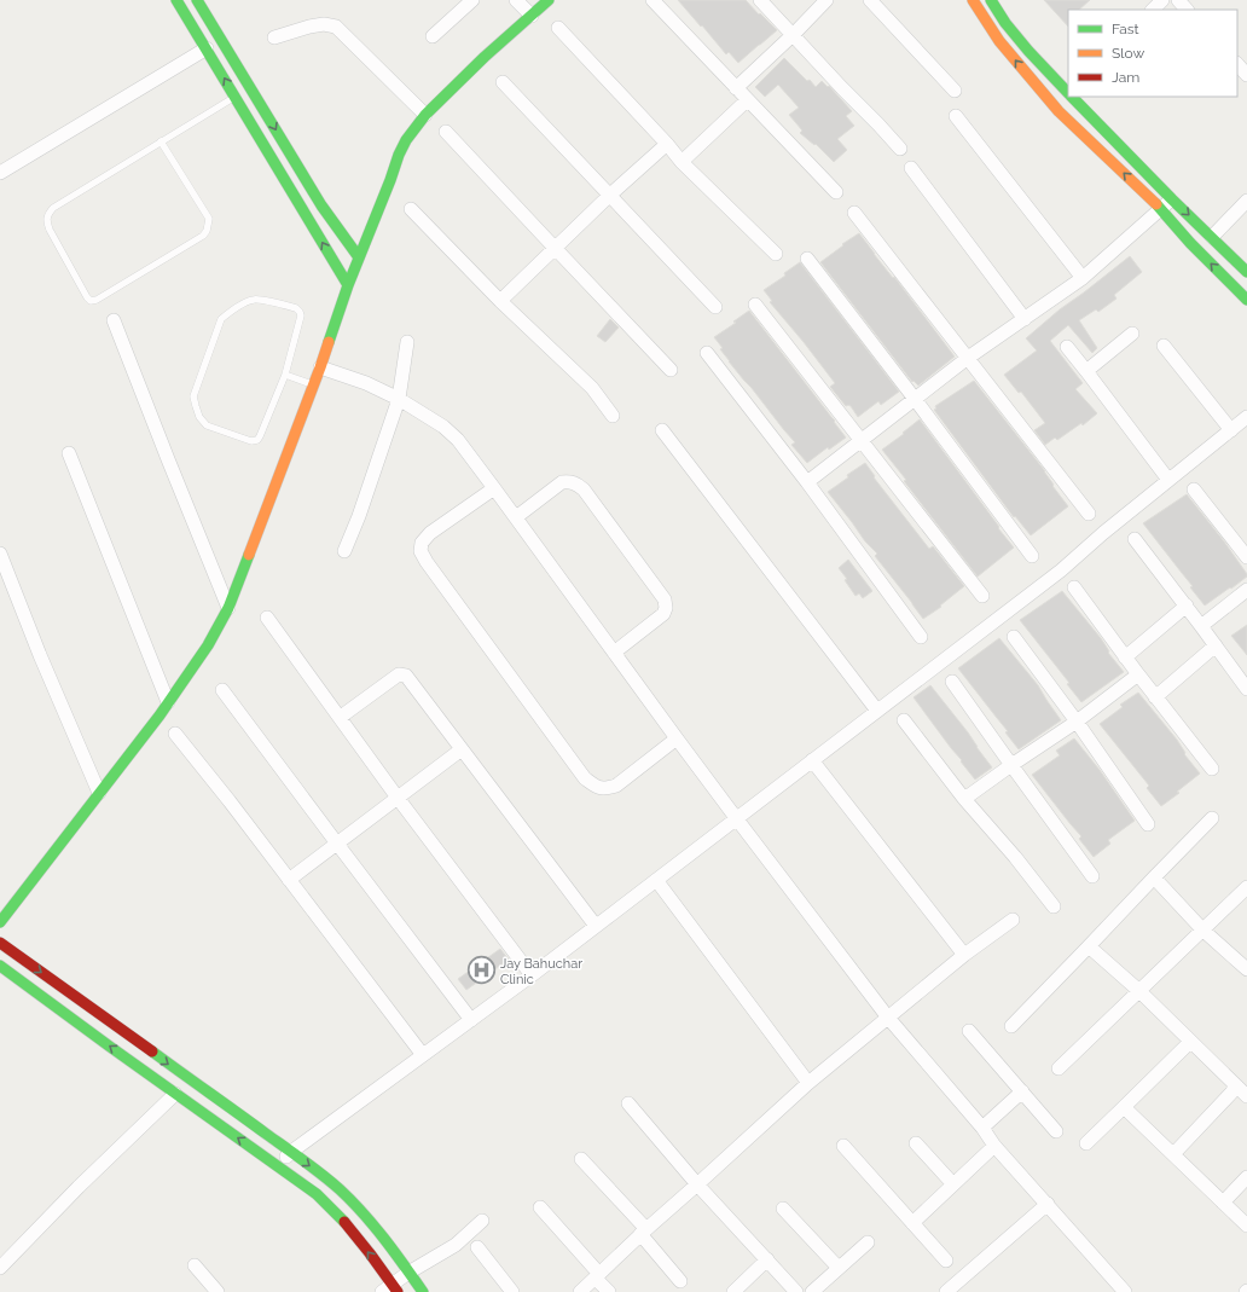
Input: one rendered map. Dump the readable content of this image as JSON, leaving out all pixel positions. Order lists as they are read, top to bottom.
{
  "places": {
    "hospital": ["Jay Bahuchar Clinic"]
  },
  "legend": ["Fast", "Slow", "Jam"]
}
